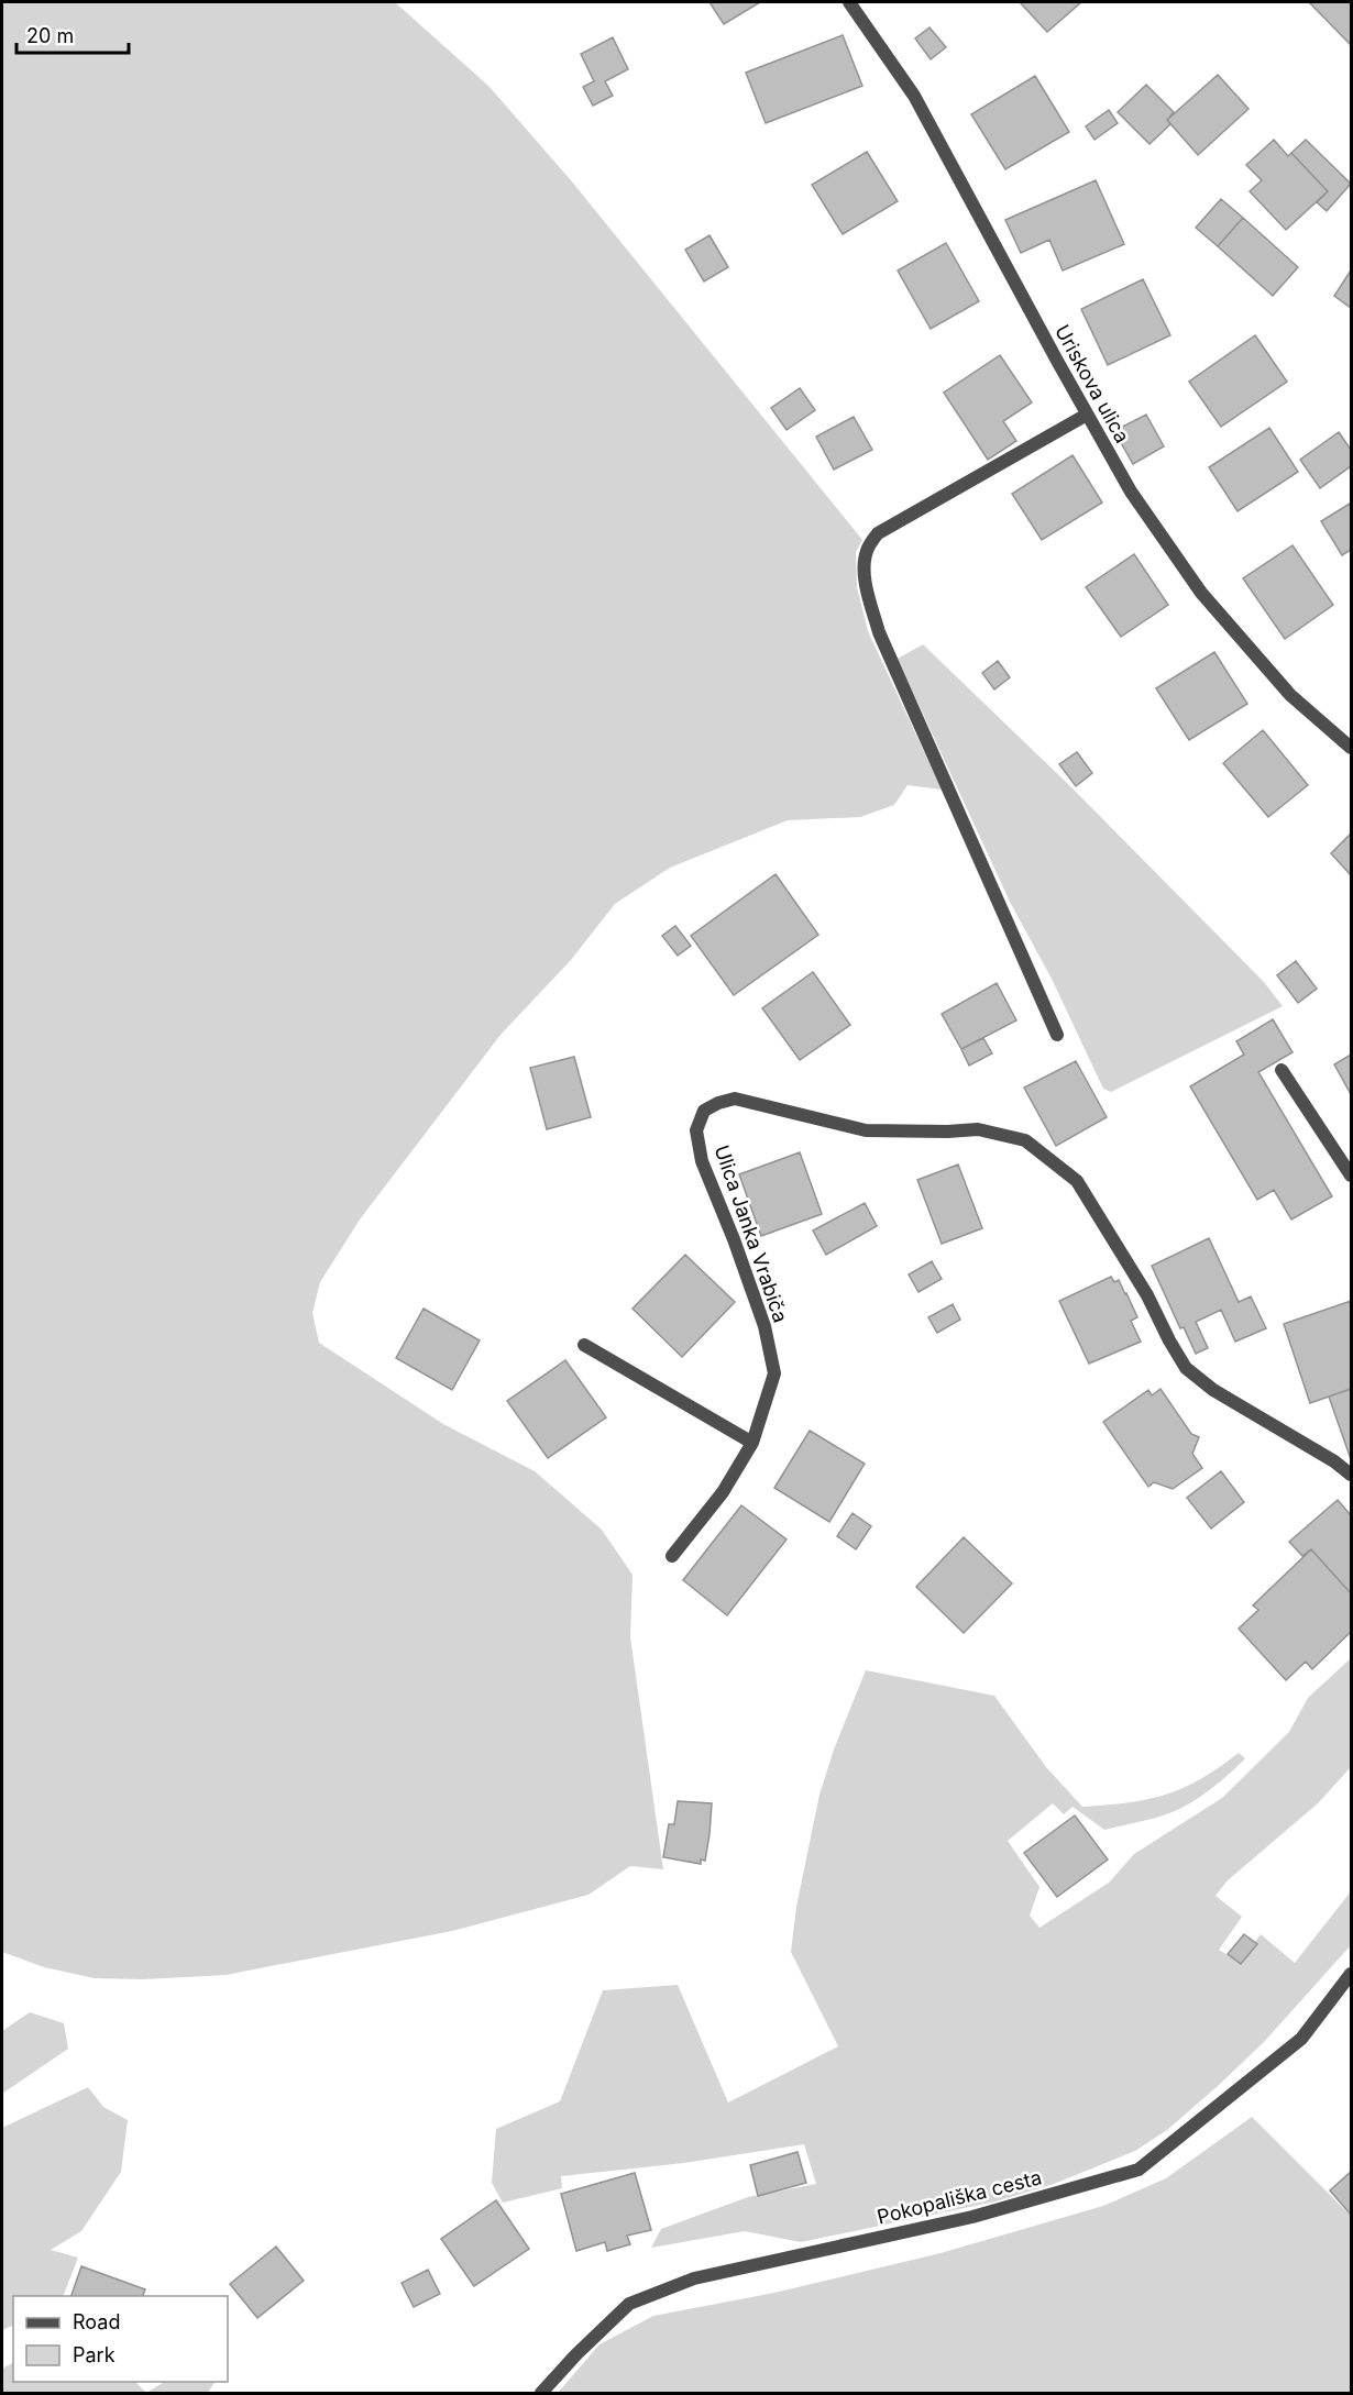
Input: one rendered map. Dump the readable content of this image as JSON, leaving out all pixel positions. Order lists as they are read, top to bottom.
{
  "streets": {
    "street": ["Uriskova ulica", "Ulica Janka Vrabiča", "Pokopališka cesta"]
  },
  "legend": ["Road", "Park"],
  "scale_bar": "20 m"
}
